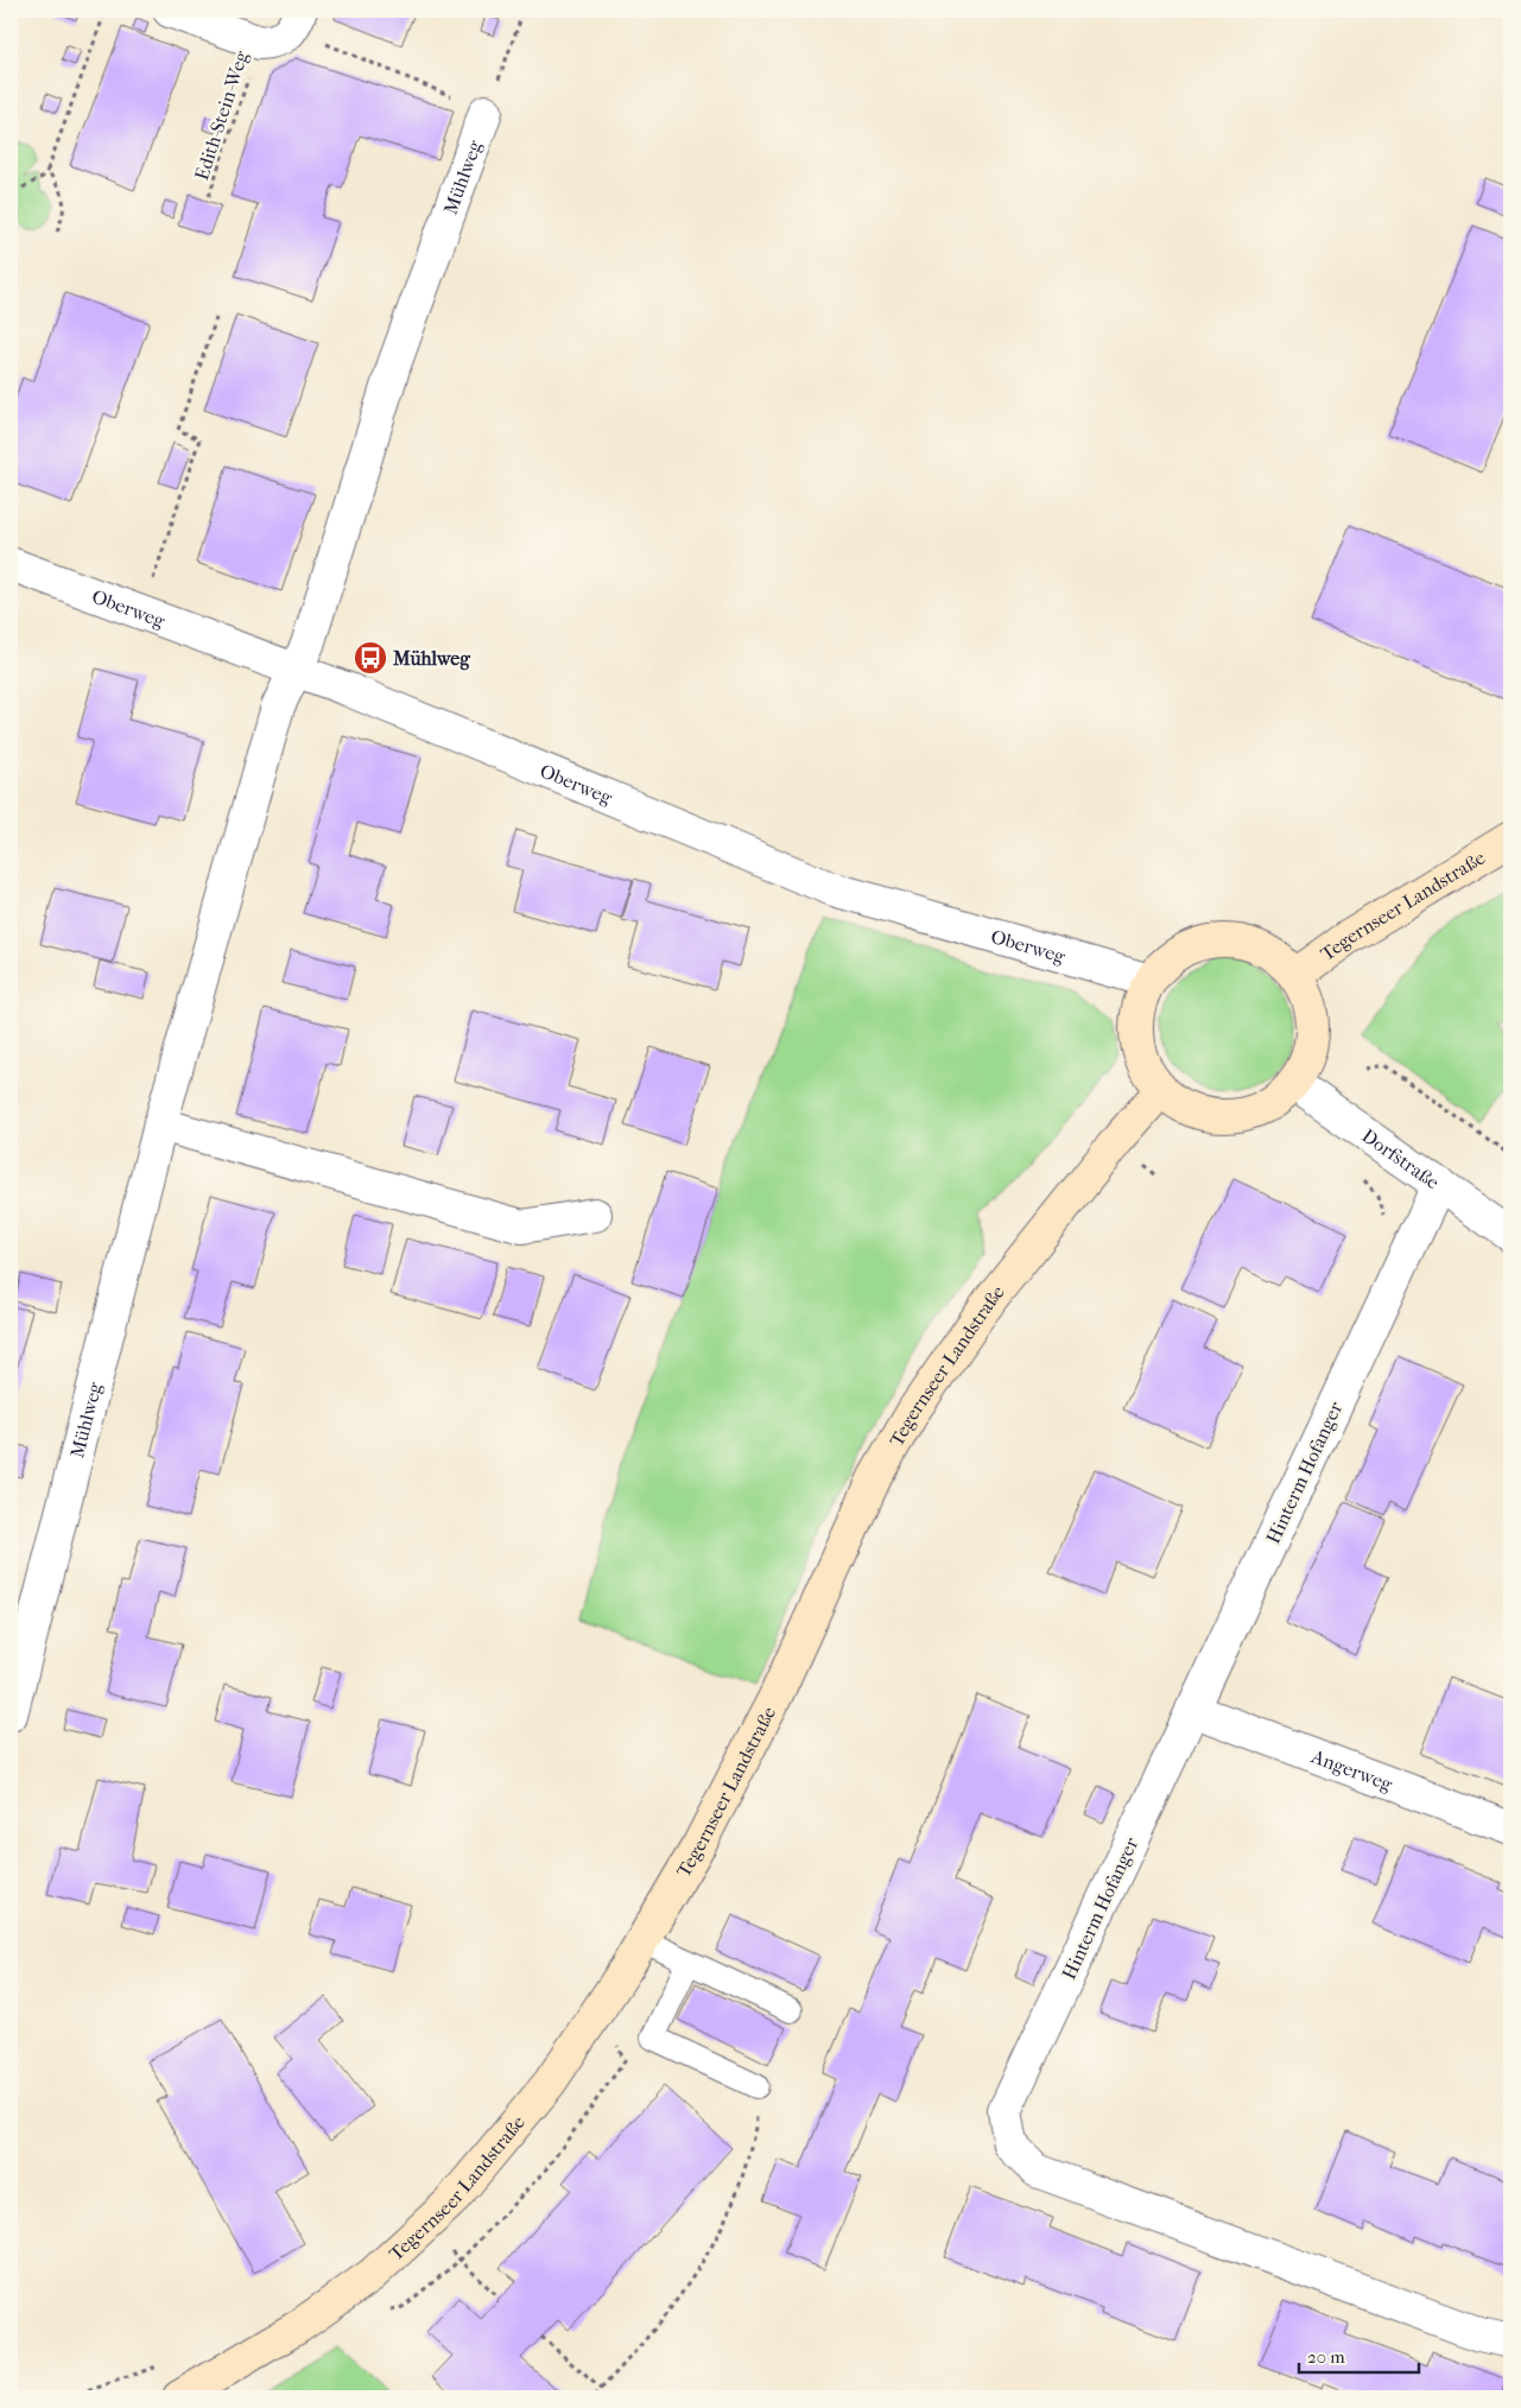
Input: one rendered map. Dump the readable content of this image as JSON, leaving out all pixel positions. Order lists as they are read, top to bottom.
{
  "streets": {
    "main road": ["Tegernseer Landstraße"],
    "street": [
      "Mühlweg",
      "Oberweg",
      "Dorfstraße",
      "Hinterm Hofanger",
      "Angerweg"
    ],
    "path": ["Edith-Stein-Weg"]
  },
  "crossings": [
    ["Mühlweg", "Oberweg"],
    ["Oberweg", "Tegernseer Landstraße"],
    ["Oberweg", "Dorfstraße"],
    ["Tegernseer Landstraße", "Dorfstraße"],
    ["Dorfstraße", "Hinterm Hofanger"],
    ["Hinterm Hofanger", "Angerweg"]
  ],
  "places": {
    "bus stop": ["Mühlweg"]
  },
  "scale_bar": "20 m"
}
